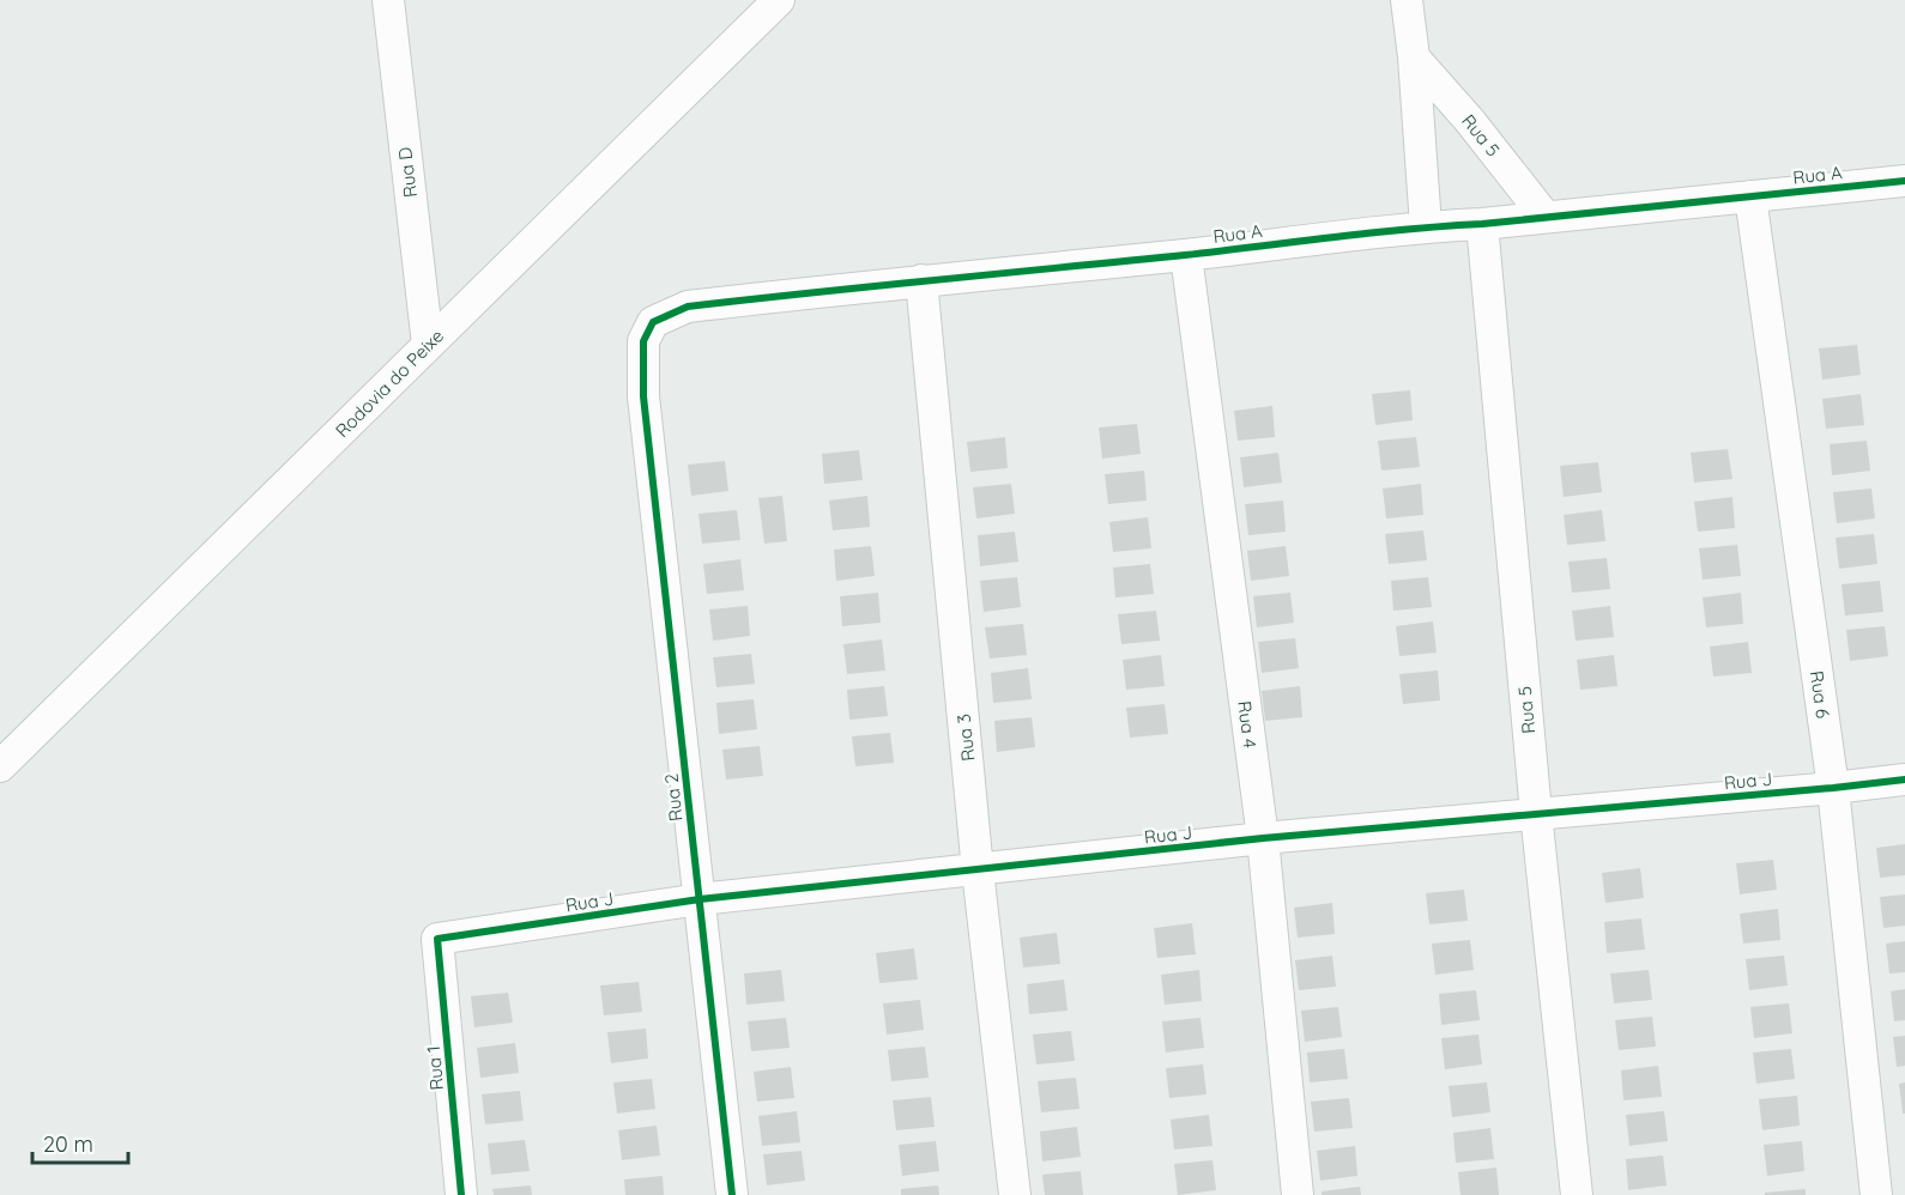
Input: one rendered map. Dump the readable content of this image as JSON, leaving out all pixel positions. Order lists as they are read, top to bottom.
{
  "streets": {
    "street": [
      "Rua 5",
      "Rua D",
      "Rua A",
      "Rodovia do Peixe",
      "Rua 6",
      "Rua 4",
      "Rua 3",
      "Rua J",
      "Rua 2",
      "Rua 1"
    ]
  },
  "crossings": [
    ["Rua 5", "Rua A"],
    ["Rua 5", "Rua J"],
    ["Rua D", "Rodovia do Peixe"],
    ["Rua A", "Rua 6"],
    ["Rua A", "Rua 4"],
    ["Rua A", "Rua 3"],
    ["Rua A", "Rua 2"],
    ["Rua 6", "Rua J"],
    ["Rua 4", "Rua J"],
    ["Rua 3", "Rua J"],
    ["Rua J", "Rua 2"],
    ["Rua J", "Rua 1"]
  ],
  "scale_bar": "20 m"
}
